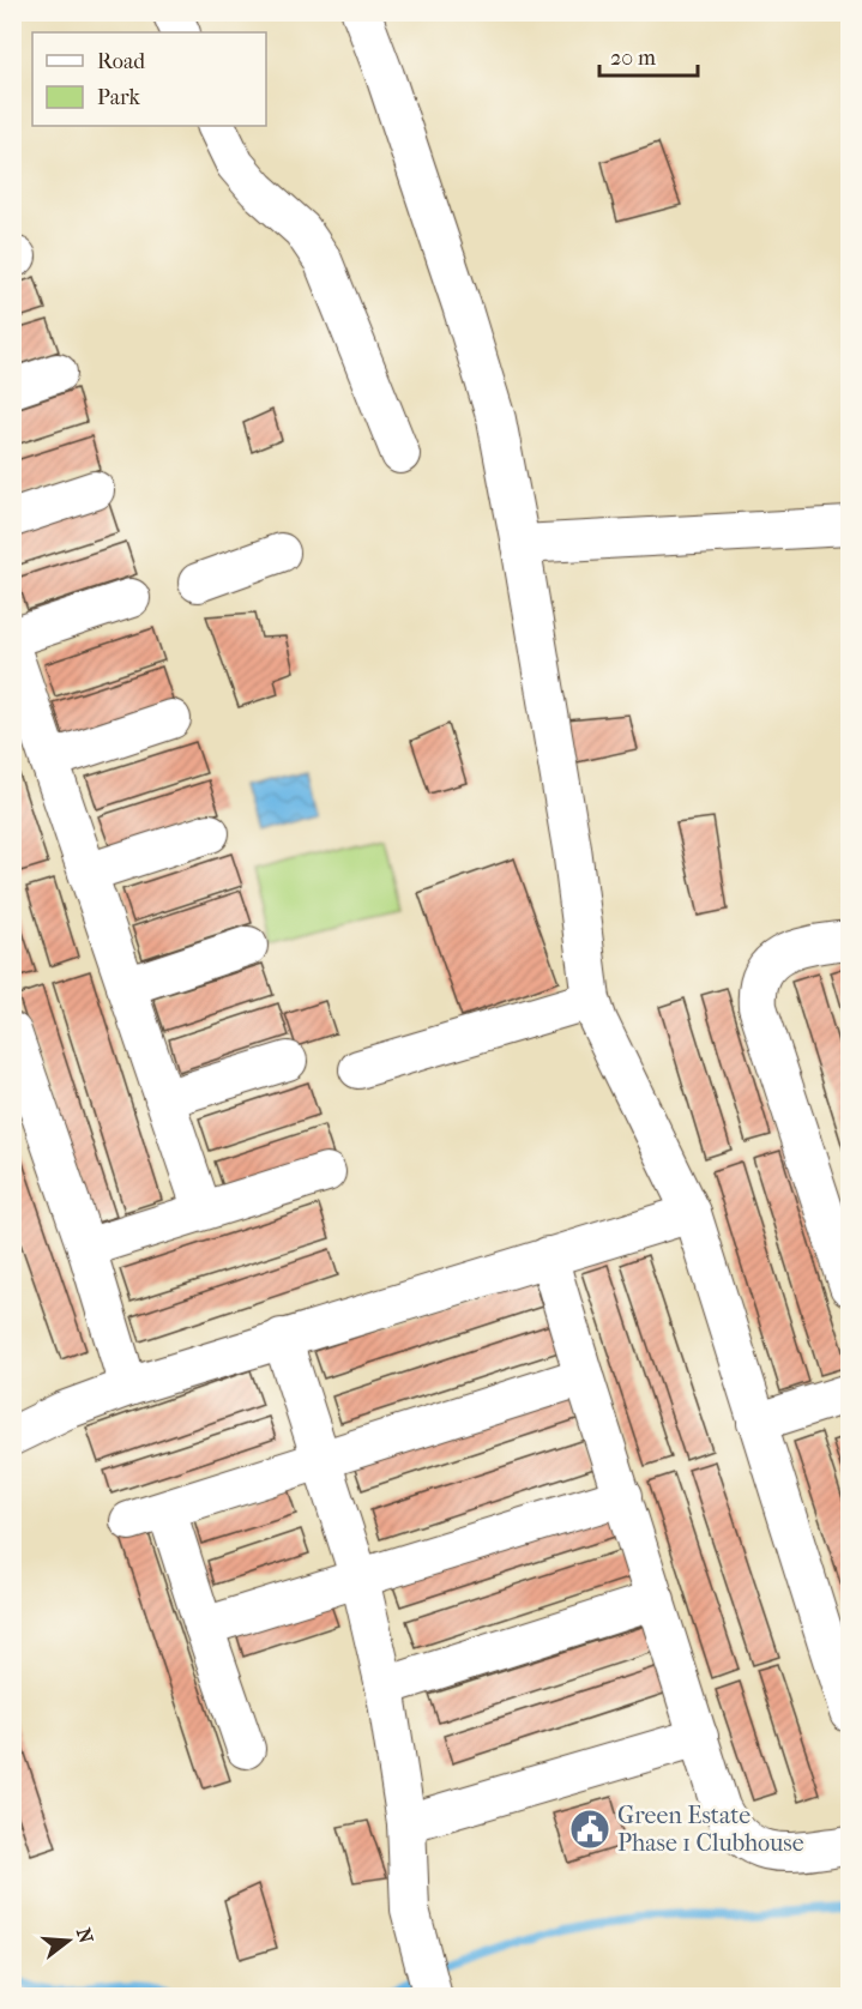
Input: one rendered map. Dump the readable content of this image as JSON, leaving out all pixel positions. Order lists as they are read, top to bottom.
{
  "places": {
    "public building": ["Green Estate Phase 1 Clubhouse"]
  },
  "legend": ["Road", "Park"],
  "scale_bar": "20 m",
  "north": "right"
}
